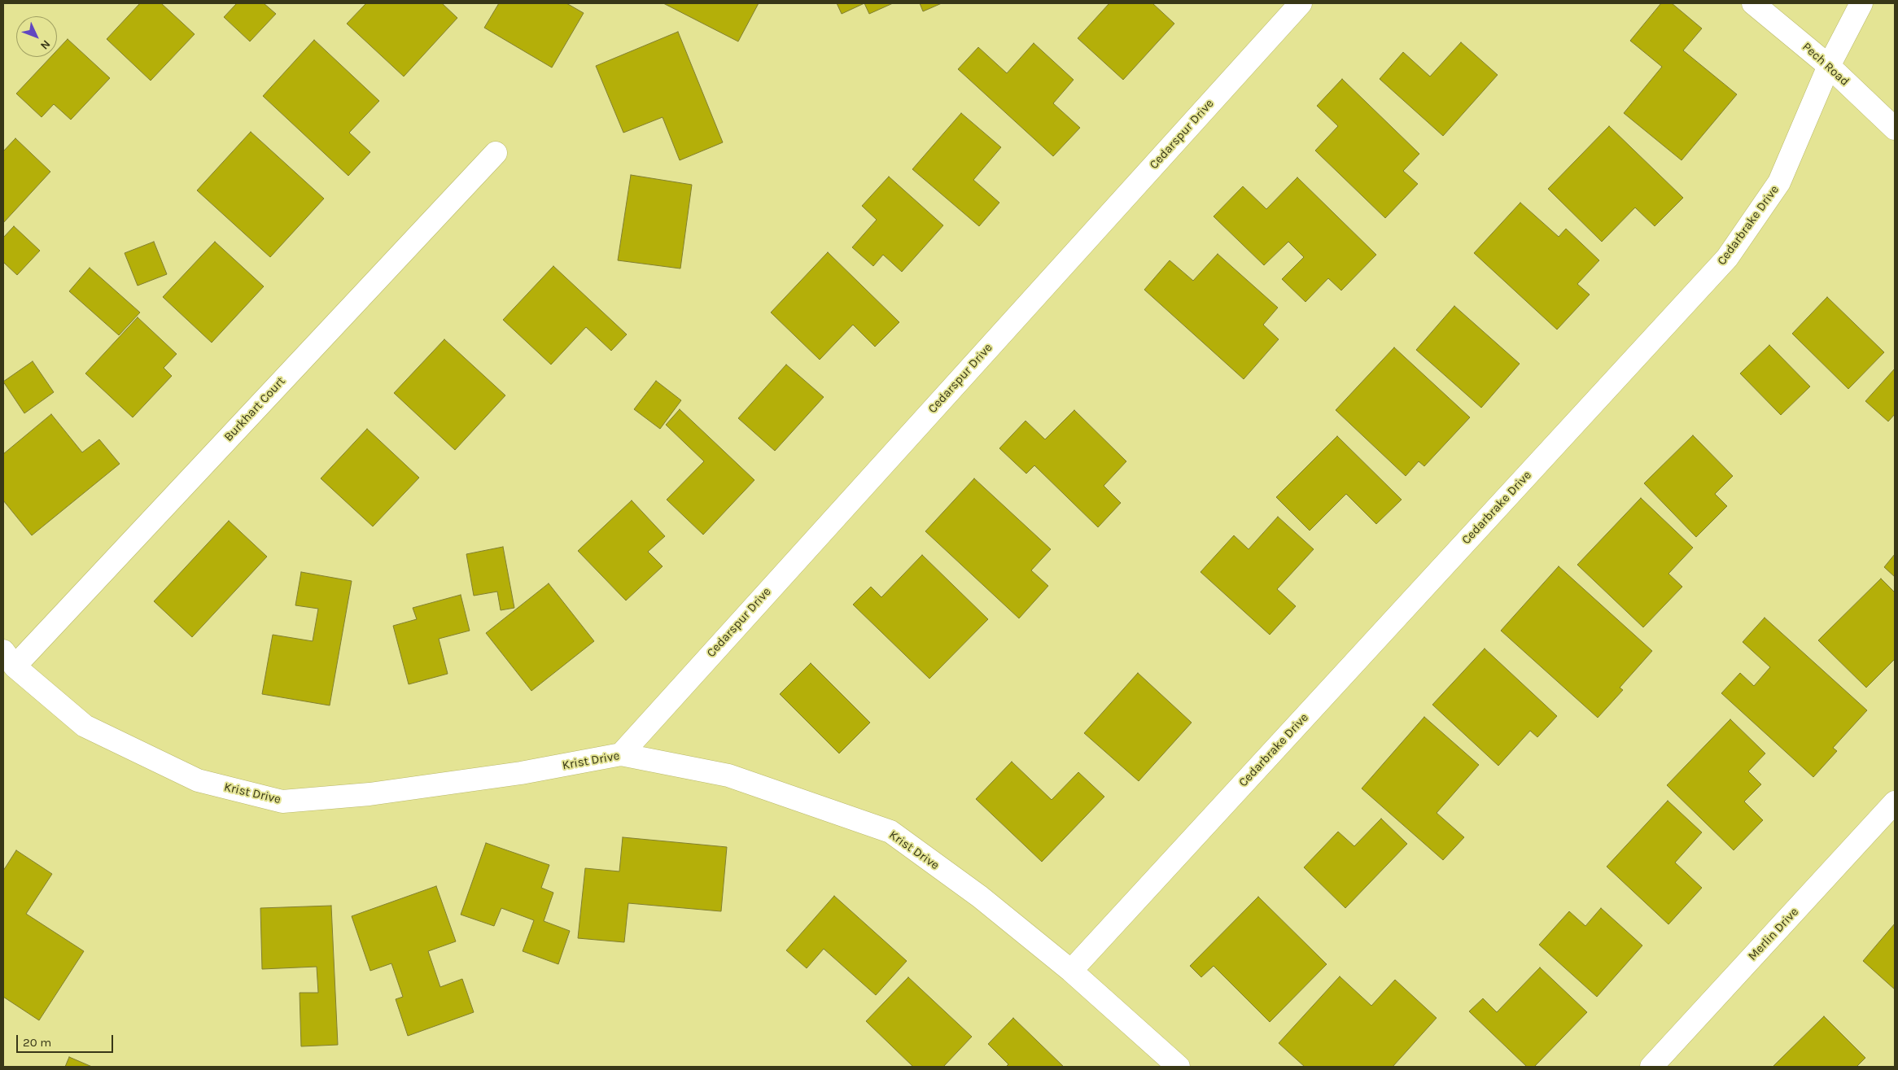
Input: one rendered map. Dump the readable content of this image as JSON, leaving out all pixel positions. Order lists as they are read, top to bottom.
{
  "streets": {
    "street": [
      "Pech Road",
      "Cedarspur Drive",
      "Cedarbrake Drive",
      "Burkhart Court",
      "Krist Drive",
      "Merlin Drive"
    ]
  },
  "crossings": [
    ["Pech Road", "Cedarbrake Drive"],
    ["Cedarspur Drive", "Krist Drive"],
    ["Cedarbrake Drive", "Krist Drive"],
    ["Burkhart Court", "Krist Drive"]
  ],
  "scale_bar": "20 m",
  "north": "bottom right"
}
